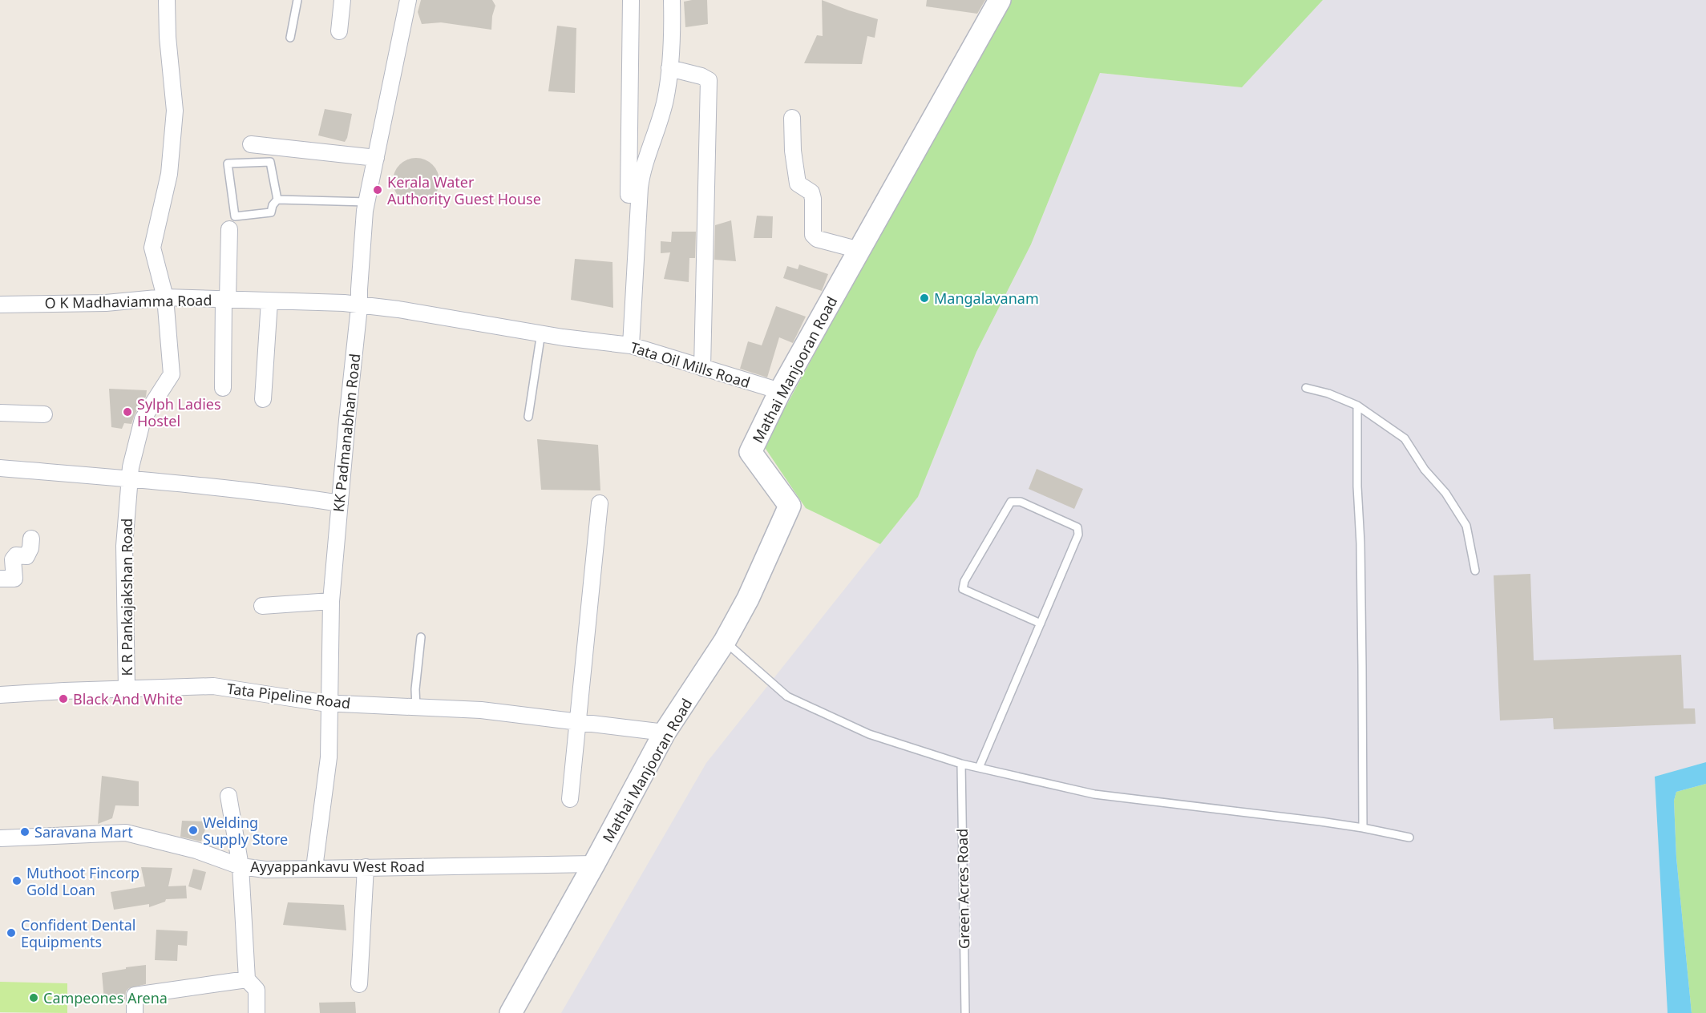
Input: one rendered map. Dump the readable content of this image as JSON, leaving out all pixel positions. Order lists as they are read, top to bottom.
{
  "streets": {
    "street": [
      "O K Madhaviamma Road",
      "Tata Oil Mills Road",
      "Mathai Manjooran Road",
      "KK Padmanabhan Road",
      "K R Pankajakshan Road",
      "Tata Pipeline Road",
      "Ayyappankavu West Road"
    ],
    "lane": ["Green Acres Road"]
  },
  "crossings": [
    ["O K Madhaviamma Road", "Tata Oil Mills Road"],
    ["O K Madhaviamma Road", "K R Pankajakshan Road"],
    ["Tata Oil Mills Road", "Mathai Manjooran Road"],
    ["Tata Oil Mills Road", "KK Padmanabhan Road"],
    ["Mathai Manjooran Road", "Tata Pipeline Road"],
    ["Mathai Manjooran Road", "Ayyappankavu West Road"],
    ["KK Padmanabhan Road", "Tata Pipeline Road"],
    ["KK Padmanabhan Road", "Ayyappankavu West Road"],
    ["K R Pankajakshan Road", "Tata Pipeline Road"]
  ],
  "places": [
    "Kerala Water Authority Guest House",
    "Mangalavanam",
    "Sylph Ladies Hostel",
    "Black And White",
    "Welding Supply Store",
    "Saravana Mart",
    "Muthoot Fincorp Gold Loan",
    "Confident Dental Equipments",
    "Campeones Arena"
  ]
}
